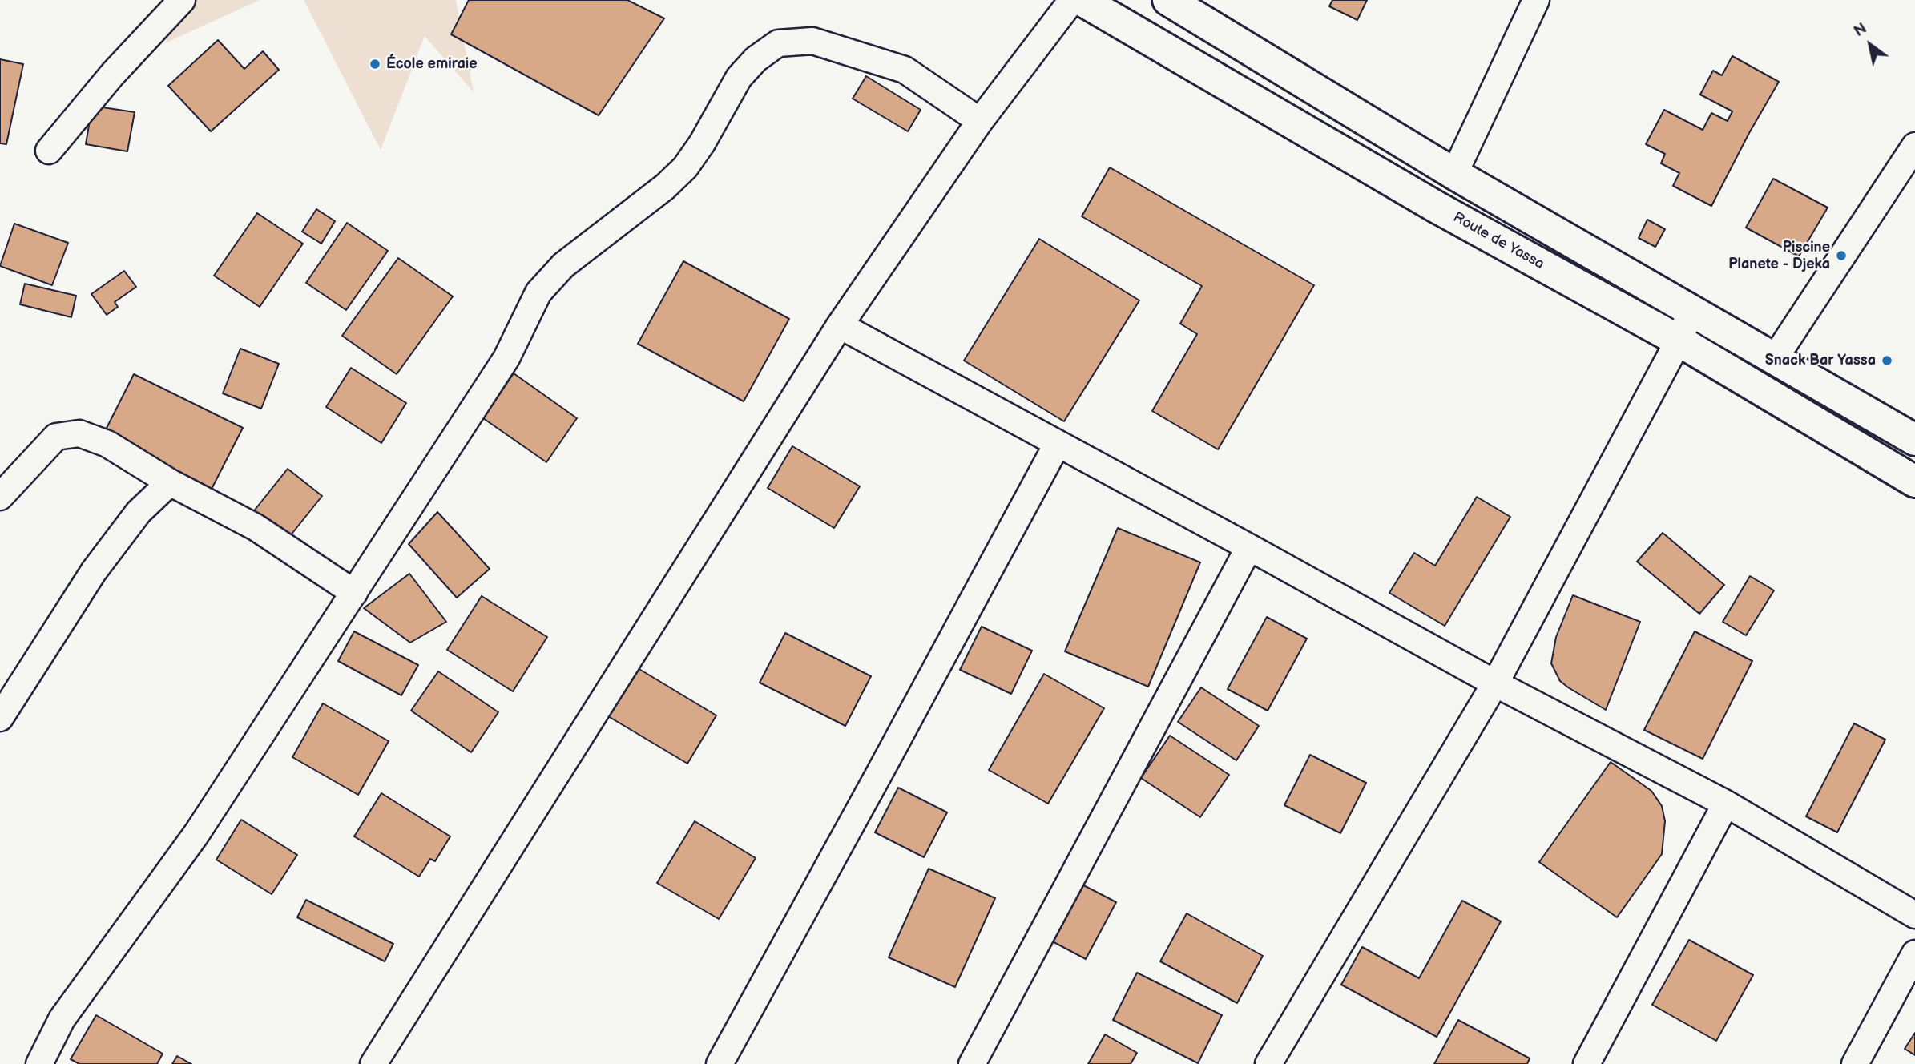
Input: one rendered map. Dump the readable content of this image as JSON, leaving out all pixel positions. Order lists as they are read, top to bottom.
{
  "streets": {
    "main road": ["Route de Yassa"]
  },
  "places": ["École emiraie", "Piscine Planete - Djeka", "Snack Bar Yassa"],
  "north": "top left"
}
